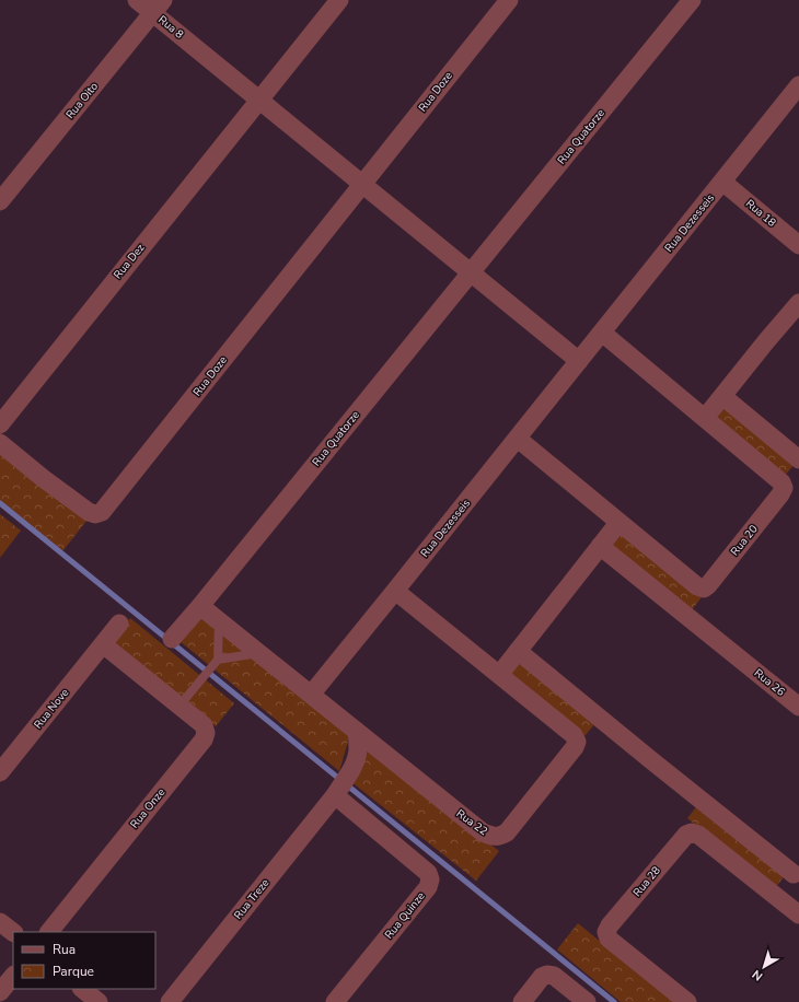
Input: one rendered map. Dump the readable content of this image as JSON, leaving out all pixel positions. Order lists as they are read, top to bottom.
{
  "streets": {
    "street": [
      "Rua 8",
      "Rua Doze",
      "Rua Oito",
      "Rua Quatorze",
      "Rua 18",
      "Rua Dezesseis",
      "Rua Dez",
      "Rua 20",
      "Rua 26",
      "Rua Nove",
      "Rua Onze",
      "Rua 22",
      "Rua 28",
      "Rua Treze",
      "Rua Quinze"
    ]
  },
  "crossings": [
    ["Rua 8", "Rua Oito"],
    ["Rua 8", "Rua Dez"],
    ["Rua 18", "Rua Dezesseis"],
    ["Rua Dezesseis", "Rua 20"],
    ["Rua Dezesseis", "Rua 22"],
    ["Rua Nove", "Rua Onze"],
    ["Rua 22", "Rua Treze"],
    ["Rua Treze", "Rua Quinze"]
  ],
  "legend": ["Rua", "Parque"],
  "north": "bottom left"
}
